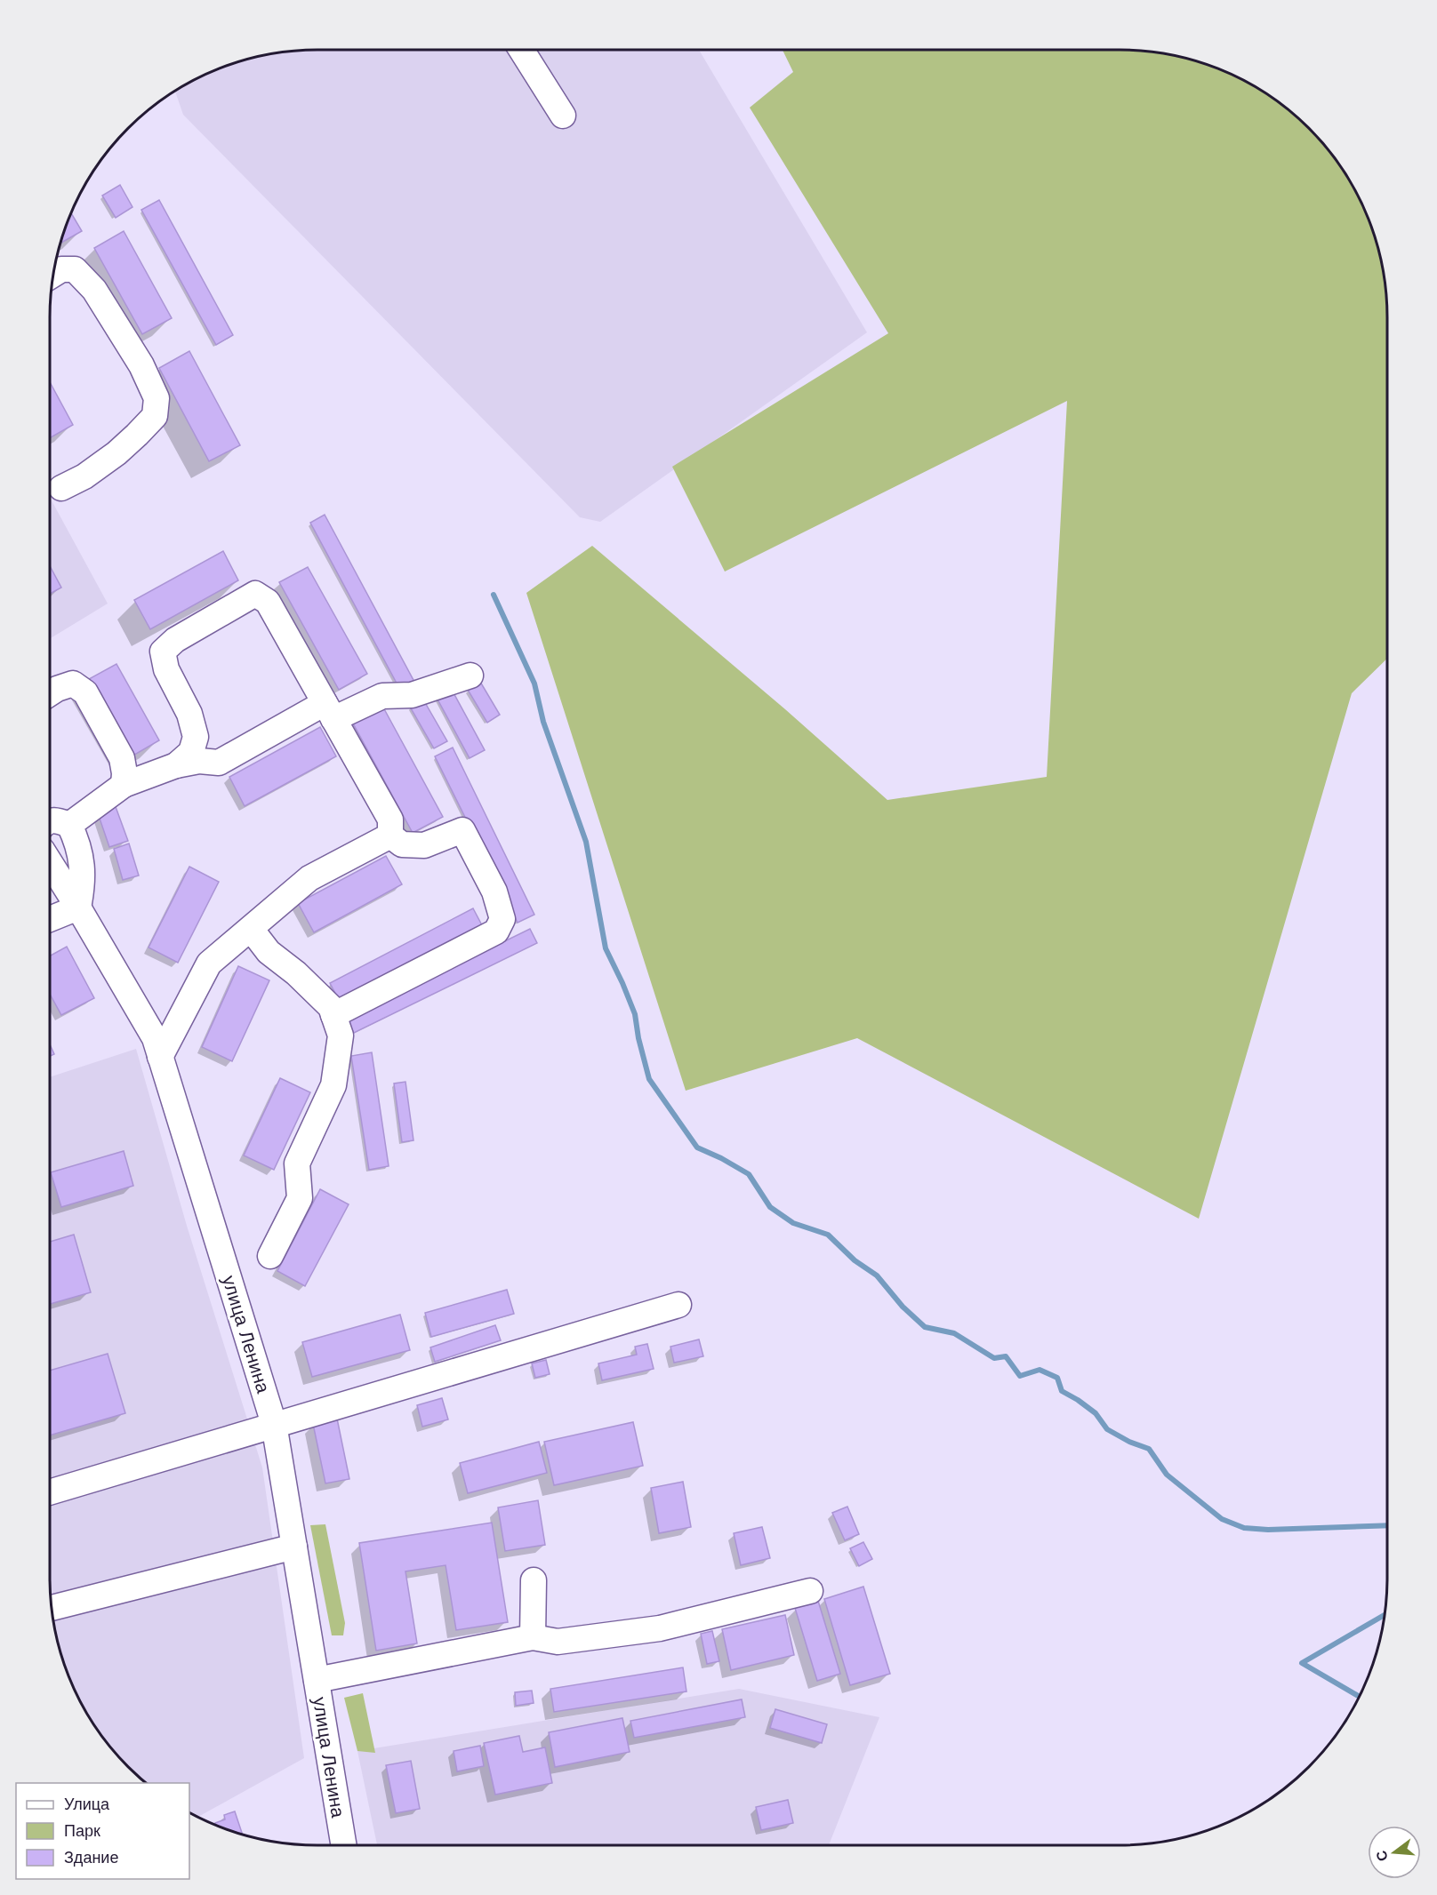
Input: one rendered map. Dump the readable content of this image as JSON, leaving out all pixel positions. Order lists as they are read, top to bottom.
{
  "streets": {
    "street": ["улица Ленина"]
  },
  "legend": ["Улица", "Парк", "Здание"],
  "north": "left"
}
